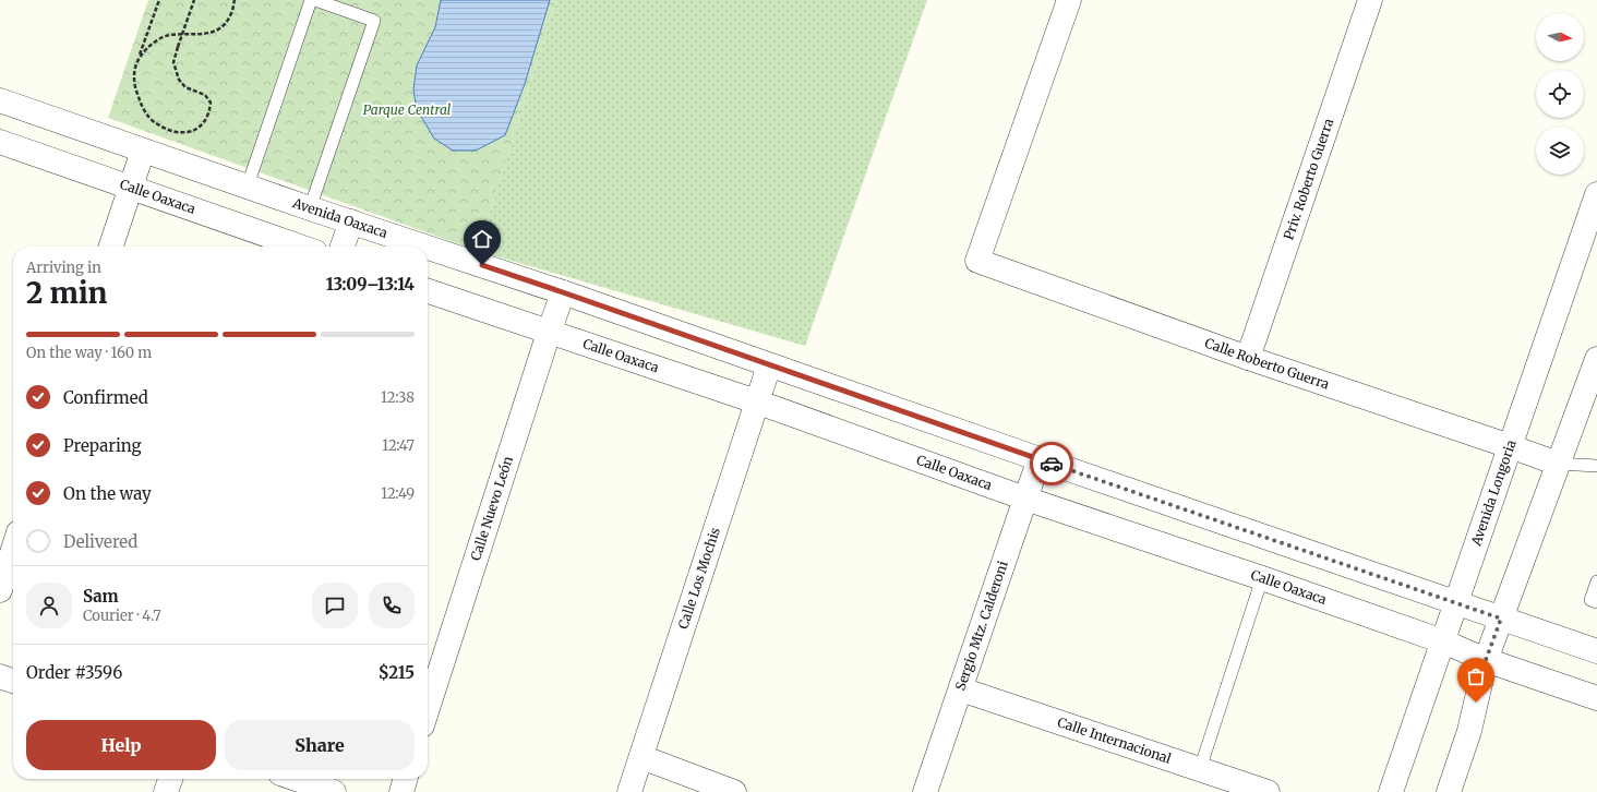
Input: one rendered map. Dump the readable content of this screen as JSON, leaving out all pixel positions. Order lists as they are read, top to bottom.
{
  "streets": {
    "street": [
      "Priv. Roberto Guerra",
      "Calle Oaxaca",
      "Avenida Oaxaca",
      "Calle Roberto Guerra",
      "Avenida Longoria",
      "Calle Nuevo León",
      "Calle Los Mochis",
      "Sergio Mtz. Calderoni",
      "Calle Internacional"
    ]
  },
  "crossings": [
    ["Priv. Roberto Guerra", "Calle Roberto Guerra"],
    ["Calle Oaxaca", "Avenida Longoria"],
    ["Calle Oaxaca", "Calle Nuevo León"],
    ["Calle Oaxaca", "Calle Los Mochis"],
    ["Calle Oaxaca", "Sergio Mtz. Calderoni"],
    ["Avenida Oaxaca", "Avenida Longoria"],
    ["Avenida Oaxaca", "Calle Nuevo León"],
    ["Avenida Oaxaca", "Calle Los Mochis"],
    ["Avenida Oaxaca", "Sergio Mtz. Calderoni"],
    ["Calle Roberto Guerra", "Avenida Longoria"],
    ["Sergio Mtz. Calderoni", "Calle Internacional"]
  ],
  "parks": ["Parque Central"],
  "north": "right",
  "page": {
    "heading": ["2 min", "Arriving in", "13:09–13:14"],
    "panel": [
      "Sam",
      "Courier · 4.7",
      "Order #3596",
      "$215"
    ],
    "bar": "On the way · 160 m",
    "list": [
      ["Confirmed", "12:38"],
      ["Preparing", "12:47"],
      ["On the way", "12:49"],
      "Delivered"
    ],
    "buttons": ["Help", "Share"]
  }
}
